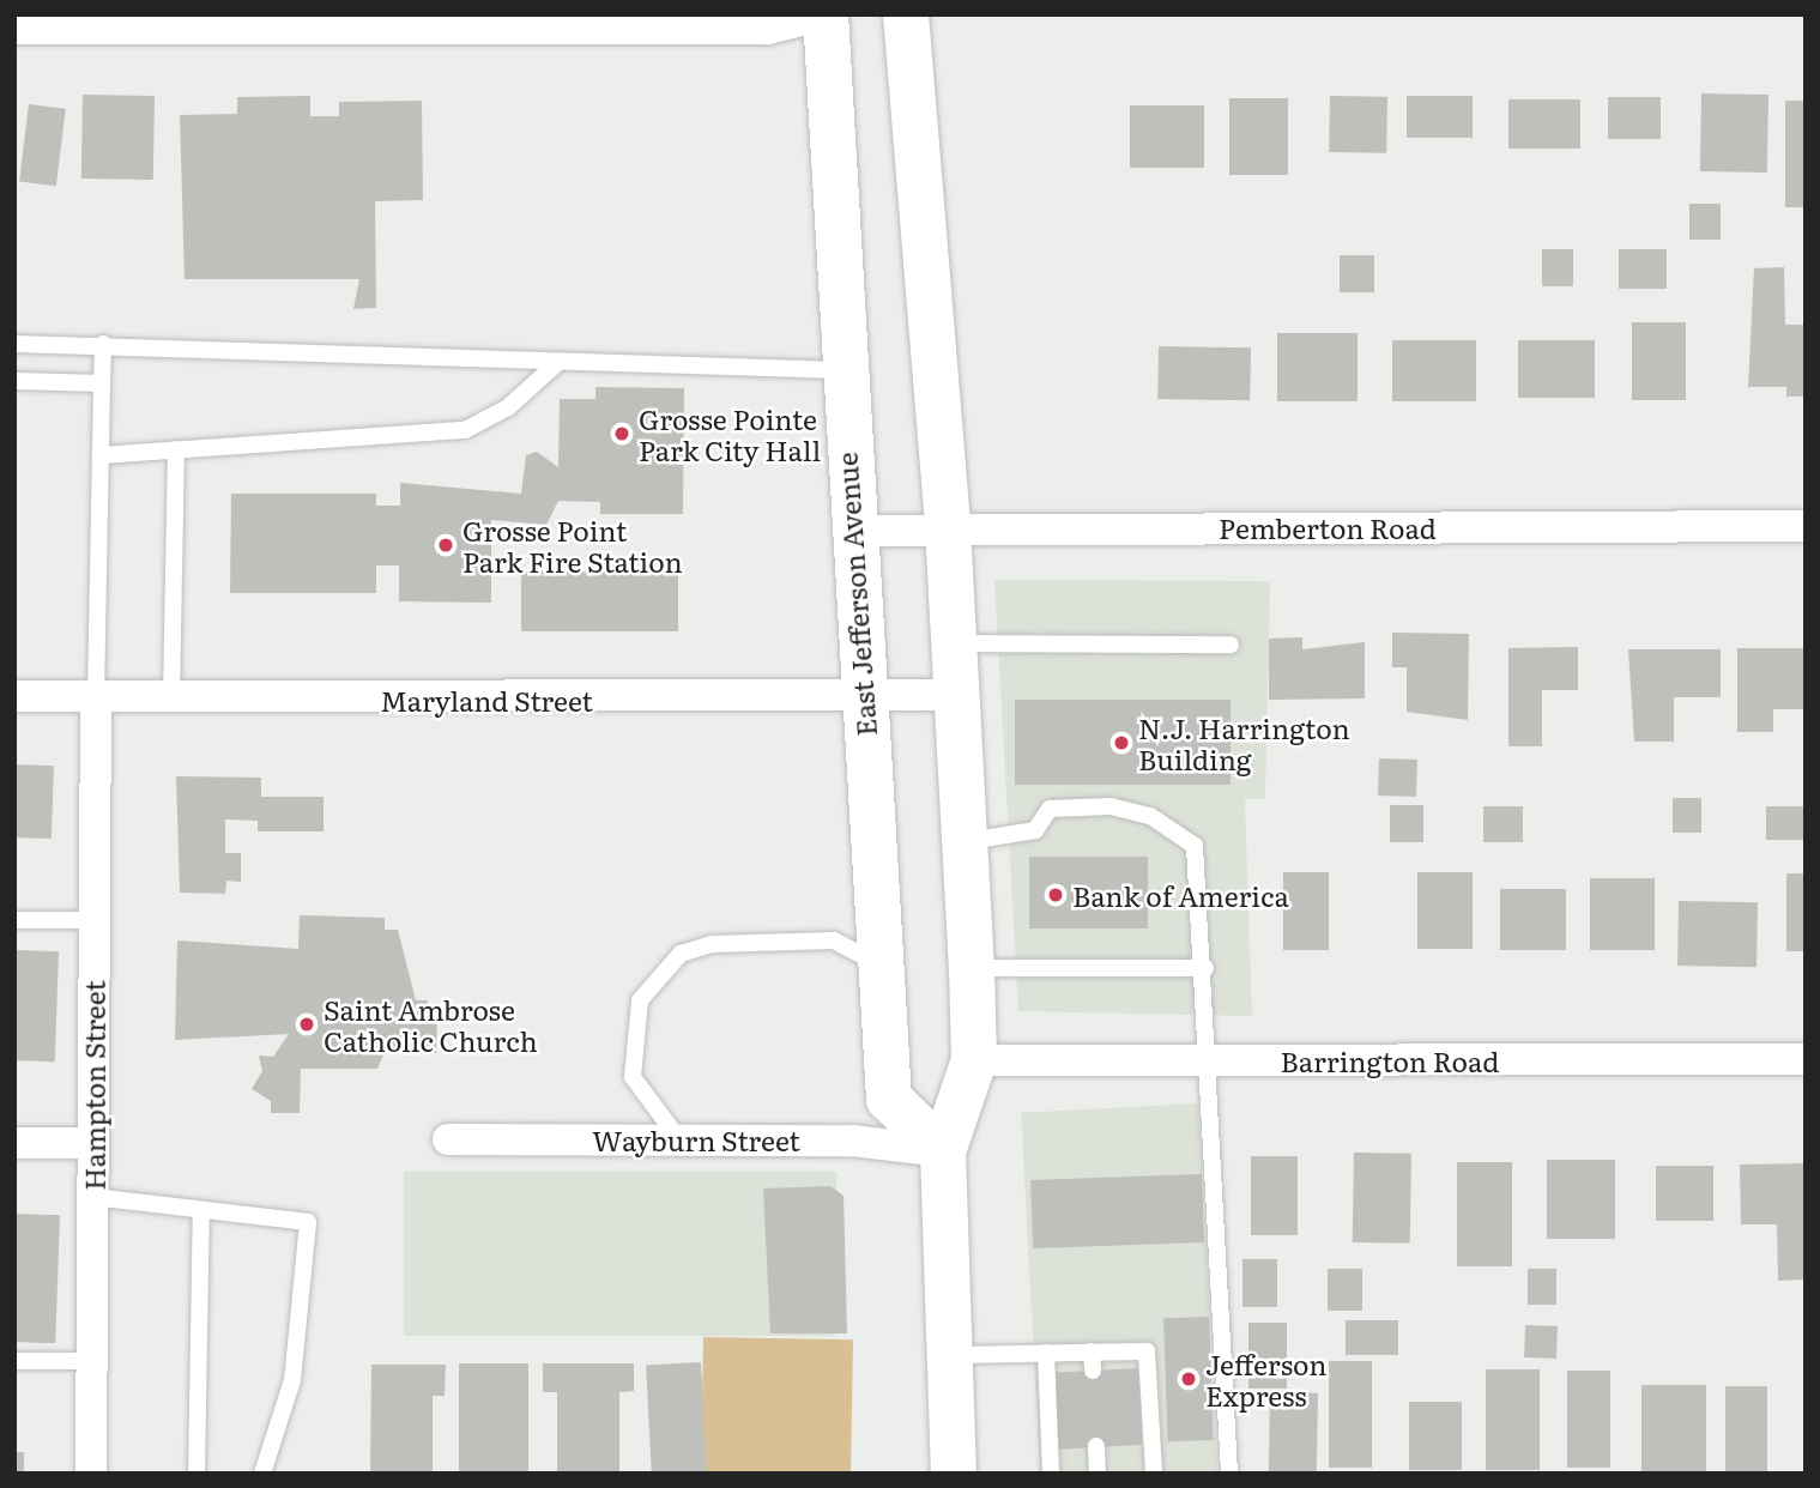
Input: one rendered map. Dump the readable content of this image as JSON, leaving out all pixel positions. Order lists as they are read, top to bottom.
{
  "streets": {
    "main road": ["East Jefferson Avenue"],
    "street": [
      "Pemberton Road",
      "Maryland Street",
      "Barrington Road",
      "Hampton Street",
      "Wayburn Street"
    ]
  },
  "crossings": [
    ["Pemberton Road", "East Jefferson Avenue"],
    ["East Jefferson Avenue", "Maryland Street"],
    ["East Jefferson Avenue", "Wayburn Street"],
    ["Maryland Street", "Hampton Street"]
  ],
  "places": [
    "Grosse Pointe Park City Hall",
    "Grosse Point Park Fire Station",
    "N.J. Harrington Building",
    "Bank of America",
    "Saint Ambrose Catholic Church",
    "Jefferson Express"
  ]
}
